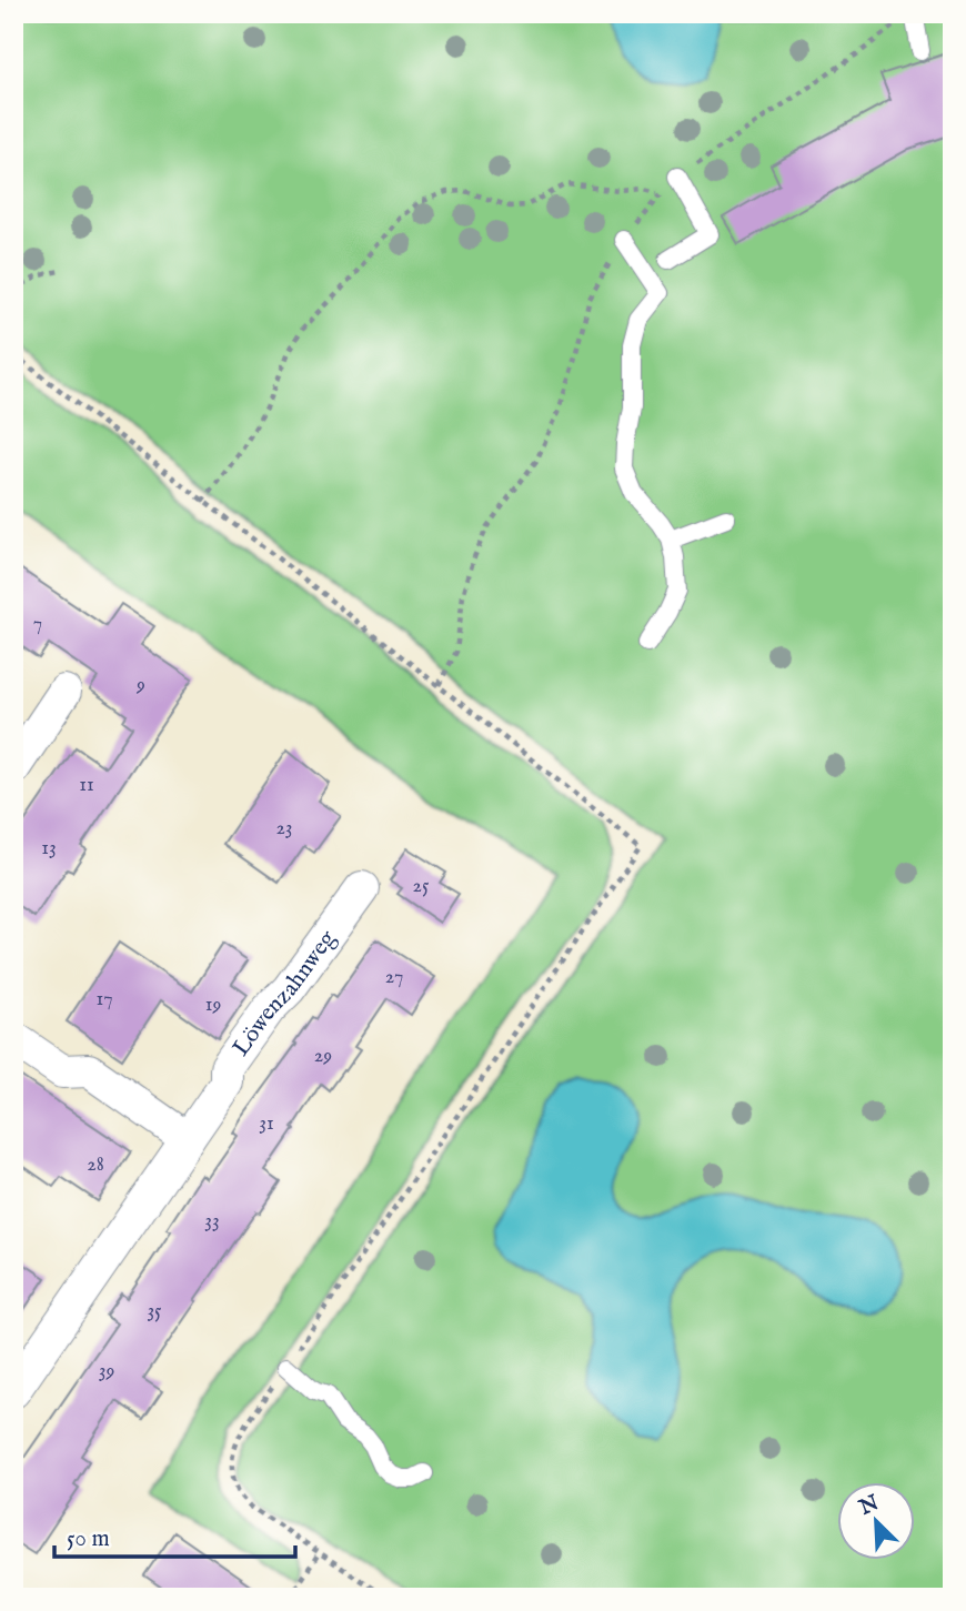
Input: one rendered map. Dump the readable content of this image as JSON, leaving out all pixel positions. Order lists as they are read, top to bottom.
{
  "streets": {
    "street": ["Löwenzahnweg"]
  },
  "house_numbers": [
    "7",
    "9",
    "11",
    "23",
    "13",
    "25",
    "27",
    "17",
    "19",
    "29",
    "31",
    "28",
    "33",
    "35",
    "39"
  ],
  "scale_bar": "50 m",
  "north": "top left"
}
